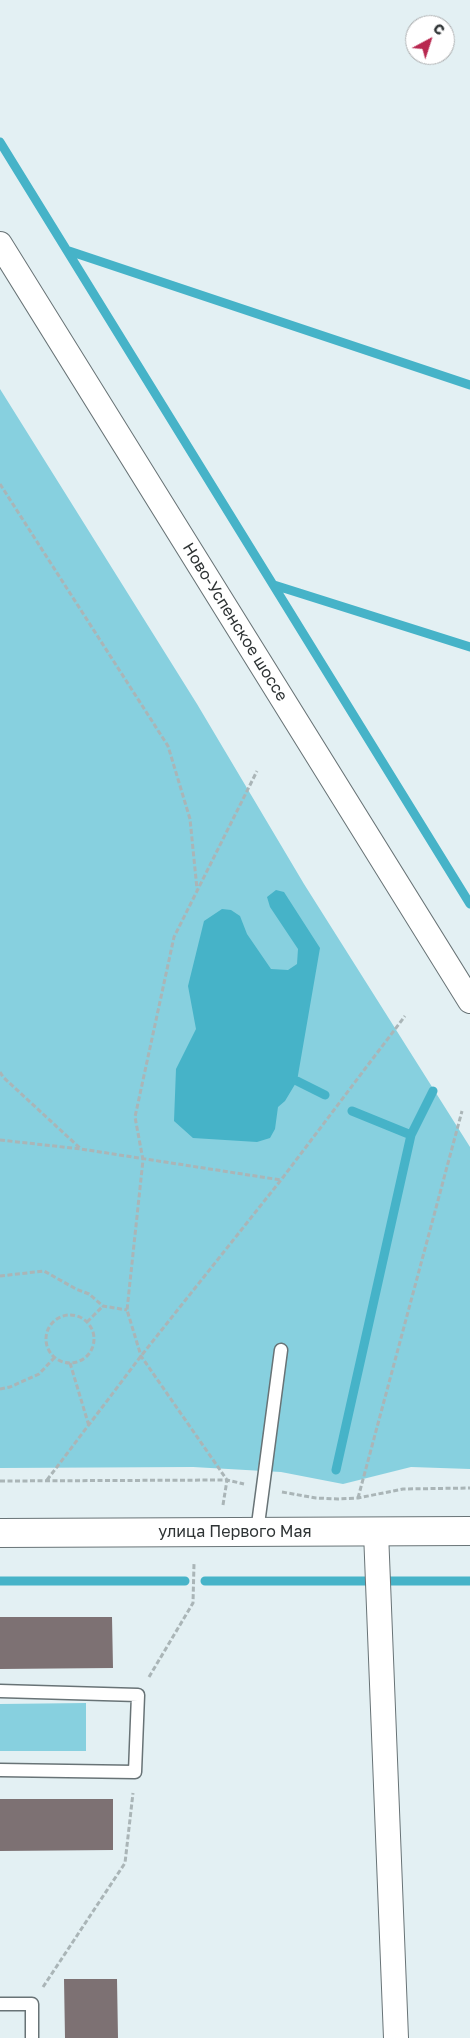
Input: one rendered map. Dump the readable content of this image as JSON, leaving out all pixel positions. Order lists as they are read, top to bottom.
{
  "streets": {
    "street": ["Ново-Успенское шоссе", "улица Первого Мая"]
  },
  "north": "top right"
}
